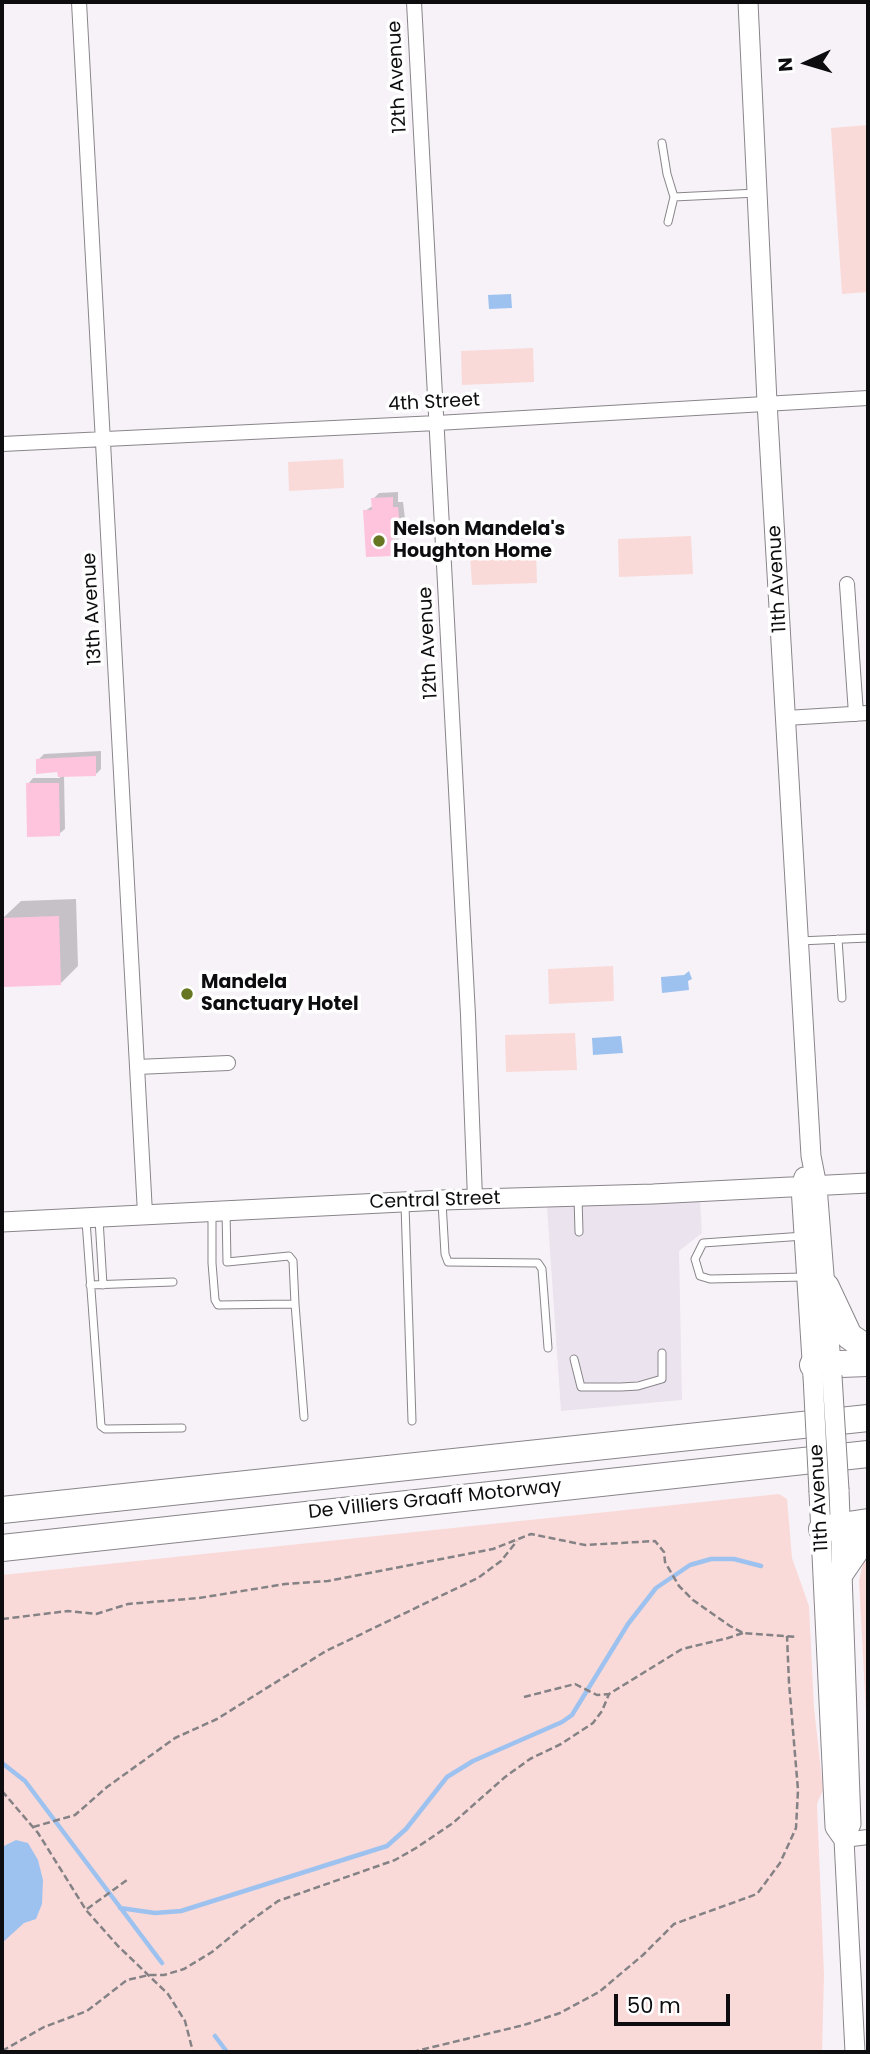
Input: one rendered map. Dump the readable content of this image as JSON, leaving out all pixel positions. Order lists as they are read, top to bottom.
{
  "streets": {
    "highway": ["De Villiers Graaff Motorway"],
    "main road": ["11th Avenue", "Central Street"],
    "street": ["12th Avenue", "4th Street", "13th Avenue"]
  },
  "crossings": [
    ["12th Avenue", "4th Street"],
    ["12th Avenue", "Central Street"],
    ["4th Street", "11th Avenue"],
    ["4th Street", "13th Avenue"],
    ["11th Avenue", "Central Street"],
    ["13th Avenue", "Central Street"]
  ],
  "places": ["Nelson Mandela's Houghton Home", "Mandela Sanctuary Hotel"],
  "scale_bar": "50 m",
  "north": "left"
}
